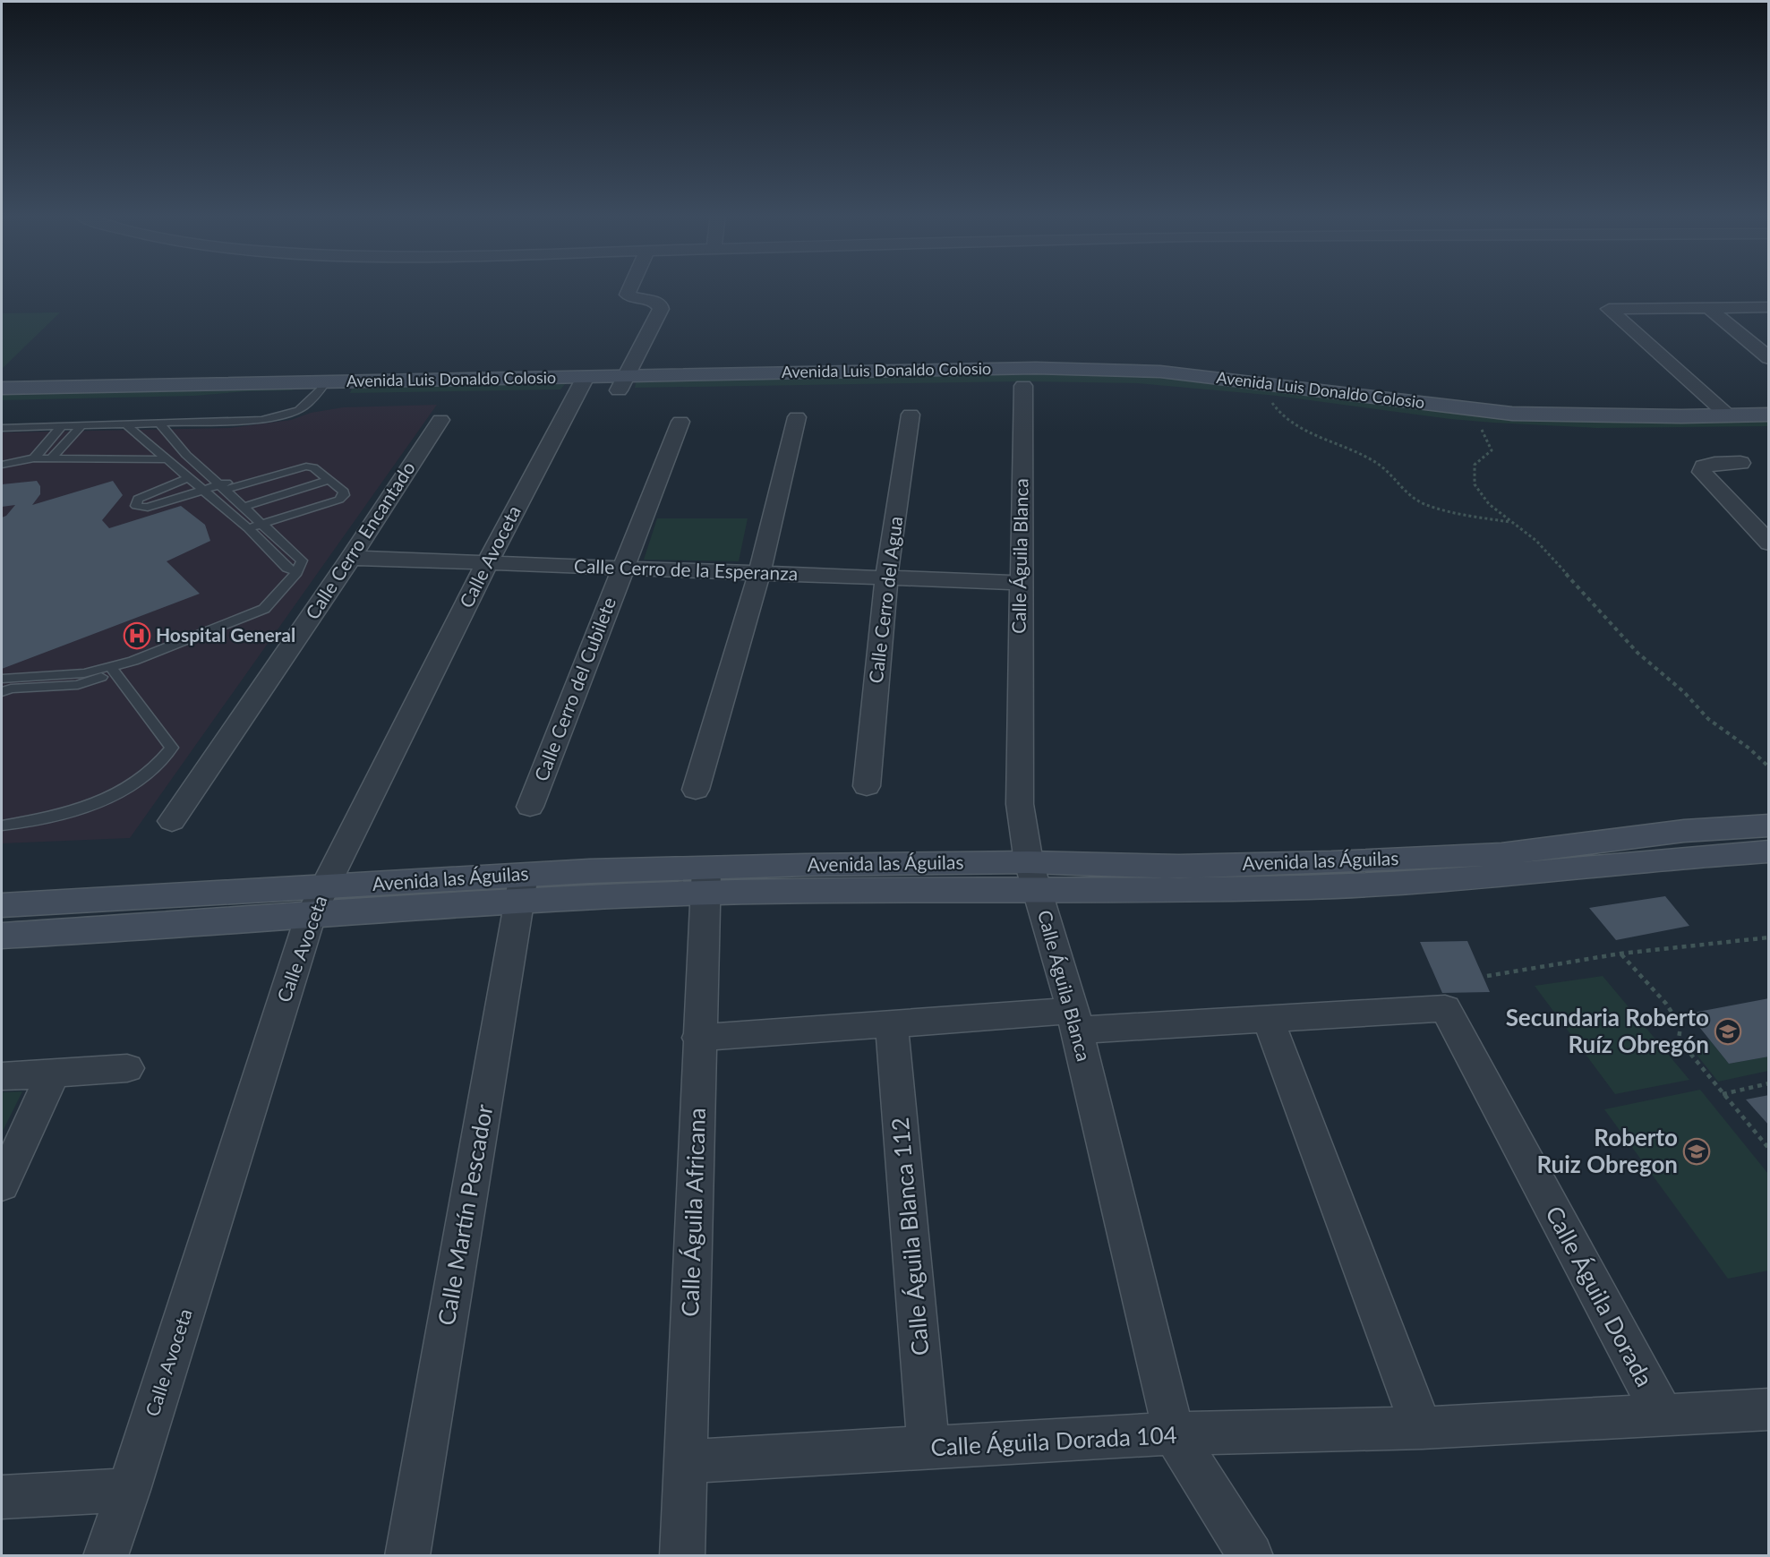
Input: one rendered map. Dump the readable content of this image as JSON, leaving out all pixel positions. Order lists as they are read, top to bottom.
{
  "streets": {
    "street": [
      "Avenida Luis Donaldo Colosio",
      "Calle Cerro Encantado",
      "Calle Águila Blanca",
      "Calle Avoceta",
      "Calle Cerro de la Esperanza",
      "Calle Cerro del Agua",
      "Calle Cerro del Cubilete",
      "Avenida las Águilas",
      "Calle Águila Africana",
      "Calle Martín Pescador",
      "Calle Águila Blanca 112",
      "Calle Águila Dorada",
      "Calle Águila Dorada 104"
    ]
  },
  "crossings": [
    ["Avenida Luis Donaldo Colosio", "Calle Águila Blanca"],
    ["Avenida Luis Donaldo Colosio", "Calle Avoceta"],
    ["Calle Cerro Encantado", "Calle Cerro de la Esperanza"],
    ["Calle Águila Blanca", "Calle Cerro de la Esperanza"],
    ["Calle Águila Blanca", "Avenida las Águilas"],
    ["Calle Águila Blanca", "Calle Águila Dorada 104"],
    ["Calle Avoceta", "Calle Cerro de la Esperanza"],
    ["Calle Avoceta", "Avenida las Águilas"],
    ["Calle Cerro de la Esperanza", "Calle Cerro del Agua"],
    ["Calle Cerro de la Esperanza", "Calle Cerro del Cubilete"],
    ["Avenida las Águilas", "Calle Águila Africana"],
    ["Avenida las Águilas", "Calle Martín Pescador"],
    ["Calle Águila Africana", "Calle Águila Dorada 104"],
    ["Calle Águila Blanca 112", "Calle Águila Dorada 104"],
    ["Calle Águila Dorada", "Calle Águila Dorada 104"]
  ],
  "places": {
    "hospital": ["Hospital General"],
    "school or university": ["Secundaria Roberto Ruíz Obregón", "Roberto Ruiz Obregon"]
  }
}
